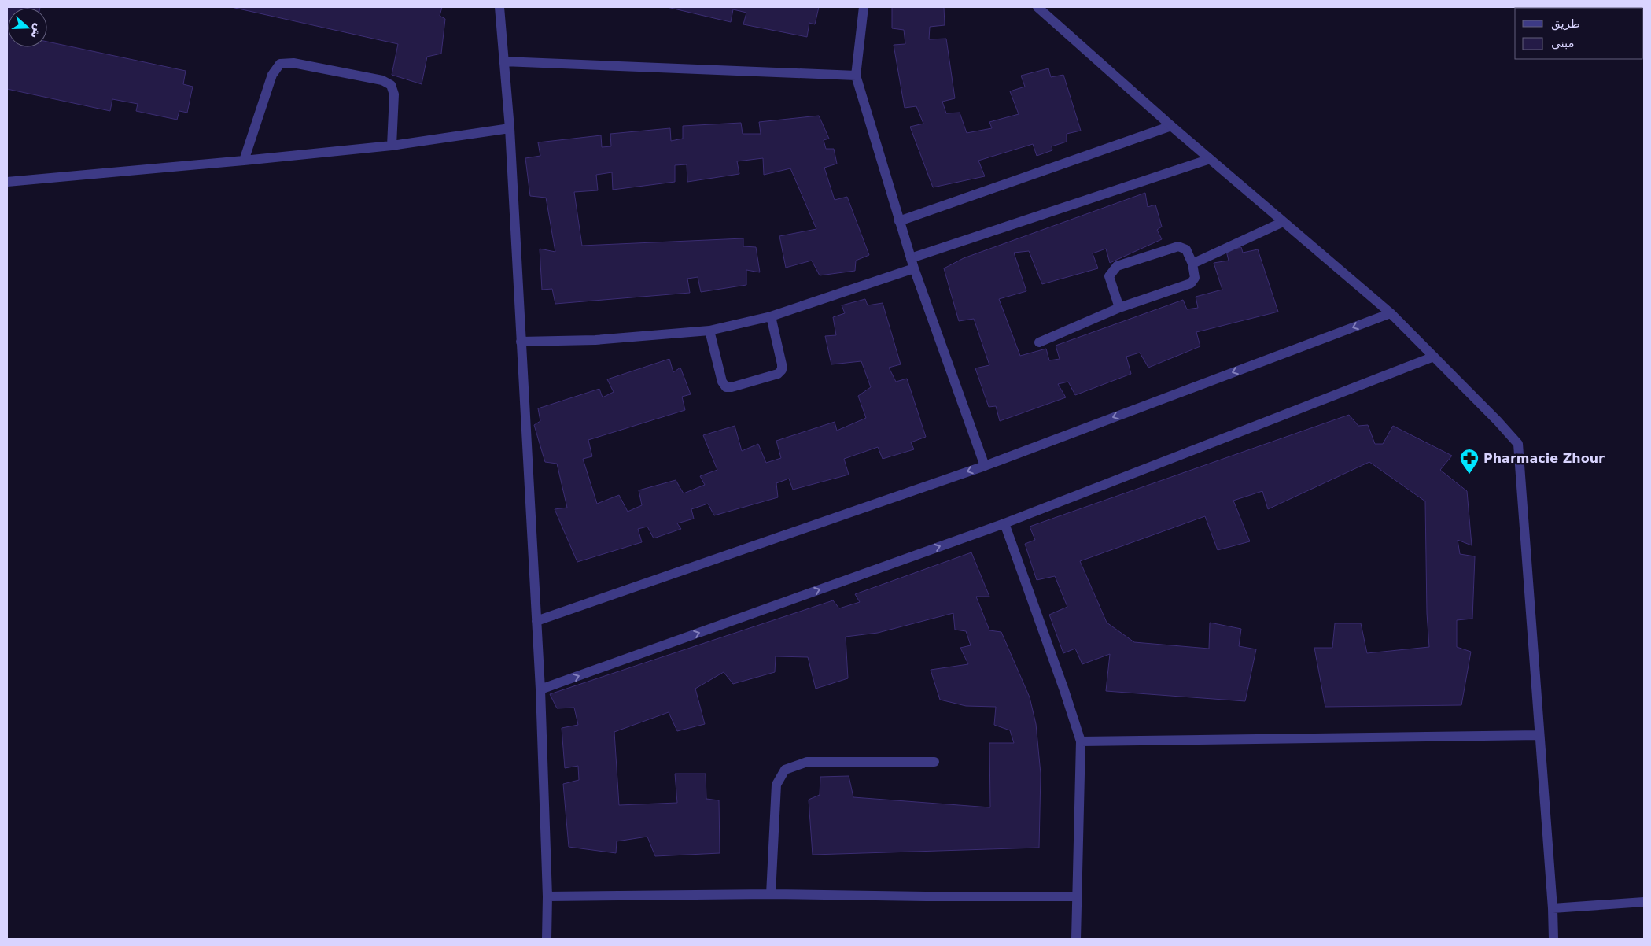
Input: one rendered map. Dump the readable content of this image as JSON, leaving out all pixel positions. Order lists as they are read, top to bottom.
{
  "places": {
    "pharmacy": ["Pharmacie Zhour"]
  },
  "legend": ["طريق", "مبنى"],
  "north": "right"
}
